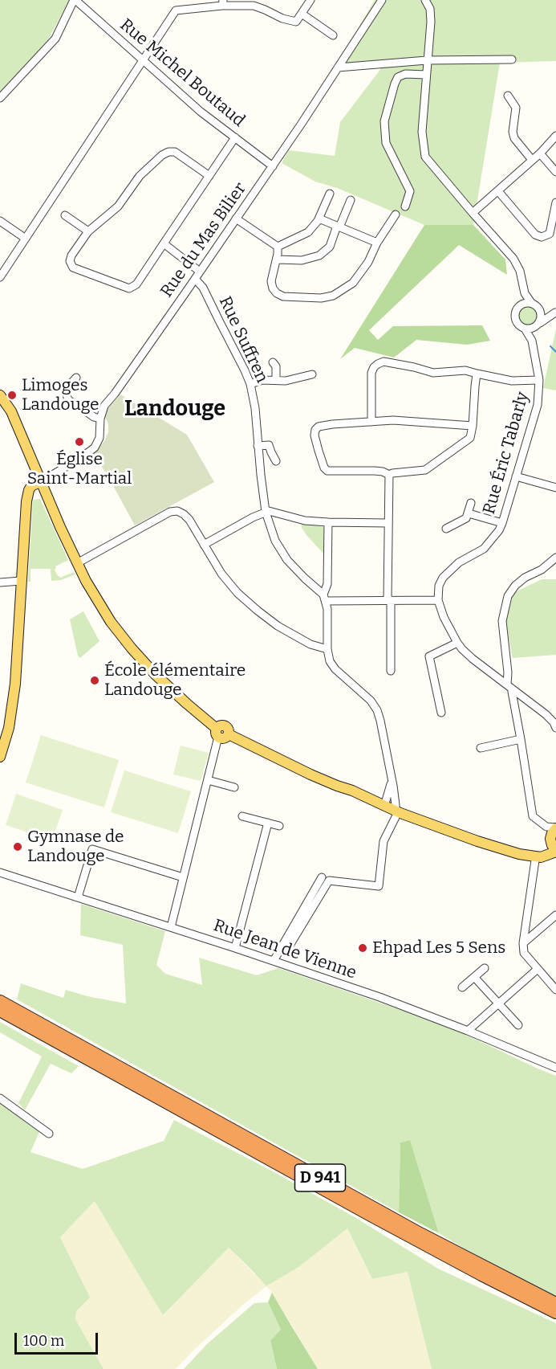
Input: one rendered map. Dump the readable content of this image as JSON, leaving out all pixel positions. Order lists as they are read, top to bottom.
{
  "streets": {
    "highway": ["D 941"],
    "street": [
      "Rue Michel Boutaud",
      "Rue du Mas Bilier",
      "Rue Suffren",
      "Rue Éric Tabarly",
      "Rue Jean de Vienne"
    ]
  },
  "crossings": [
    ["Rue Michel Boutaud", "Rue du Mas Bilier"],
    ["Rue du Mas Bilier", "Rue Suffren"]
  ],
  "districts": ["Landouge"],
  "places": [
    "Limoges Landouge",
    "Église Saint-Martial",
    "École élémentaire Landouge",
    "Gymnase de Landouge",
    "Ehpad Les 5 Sens"
  ],
  "scale_bar": "100 m"
}
